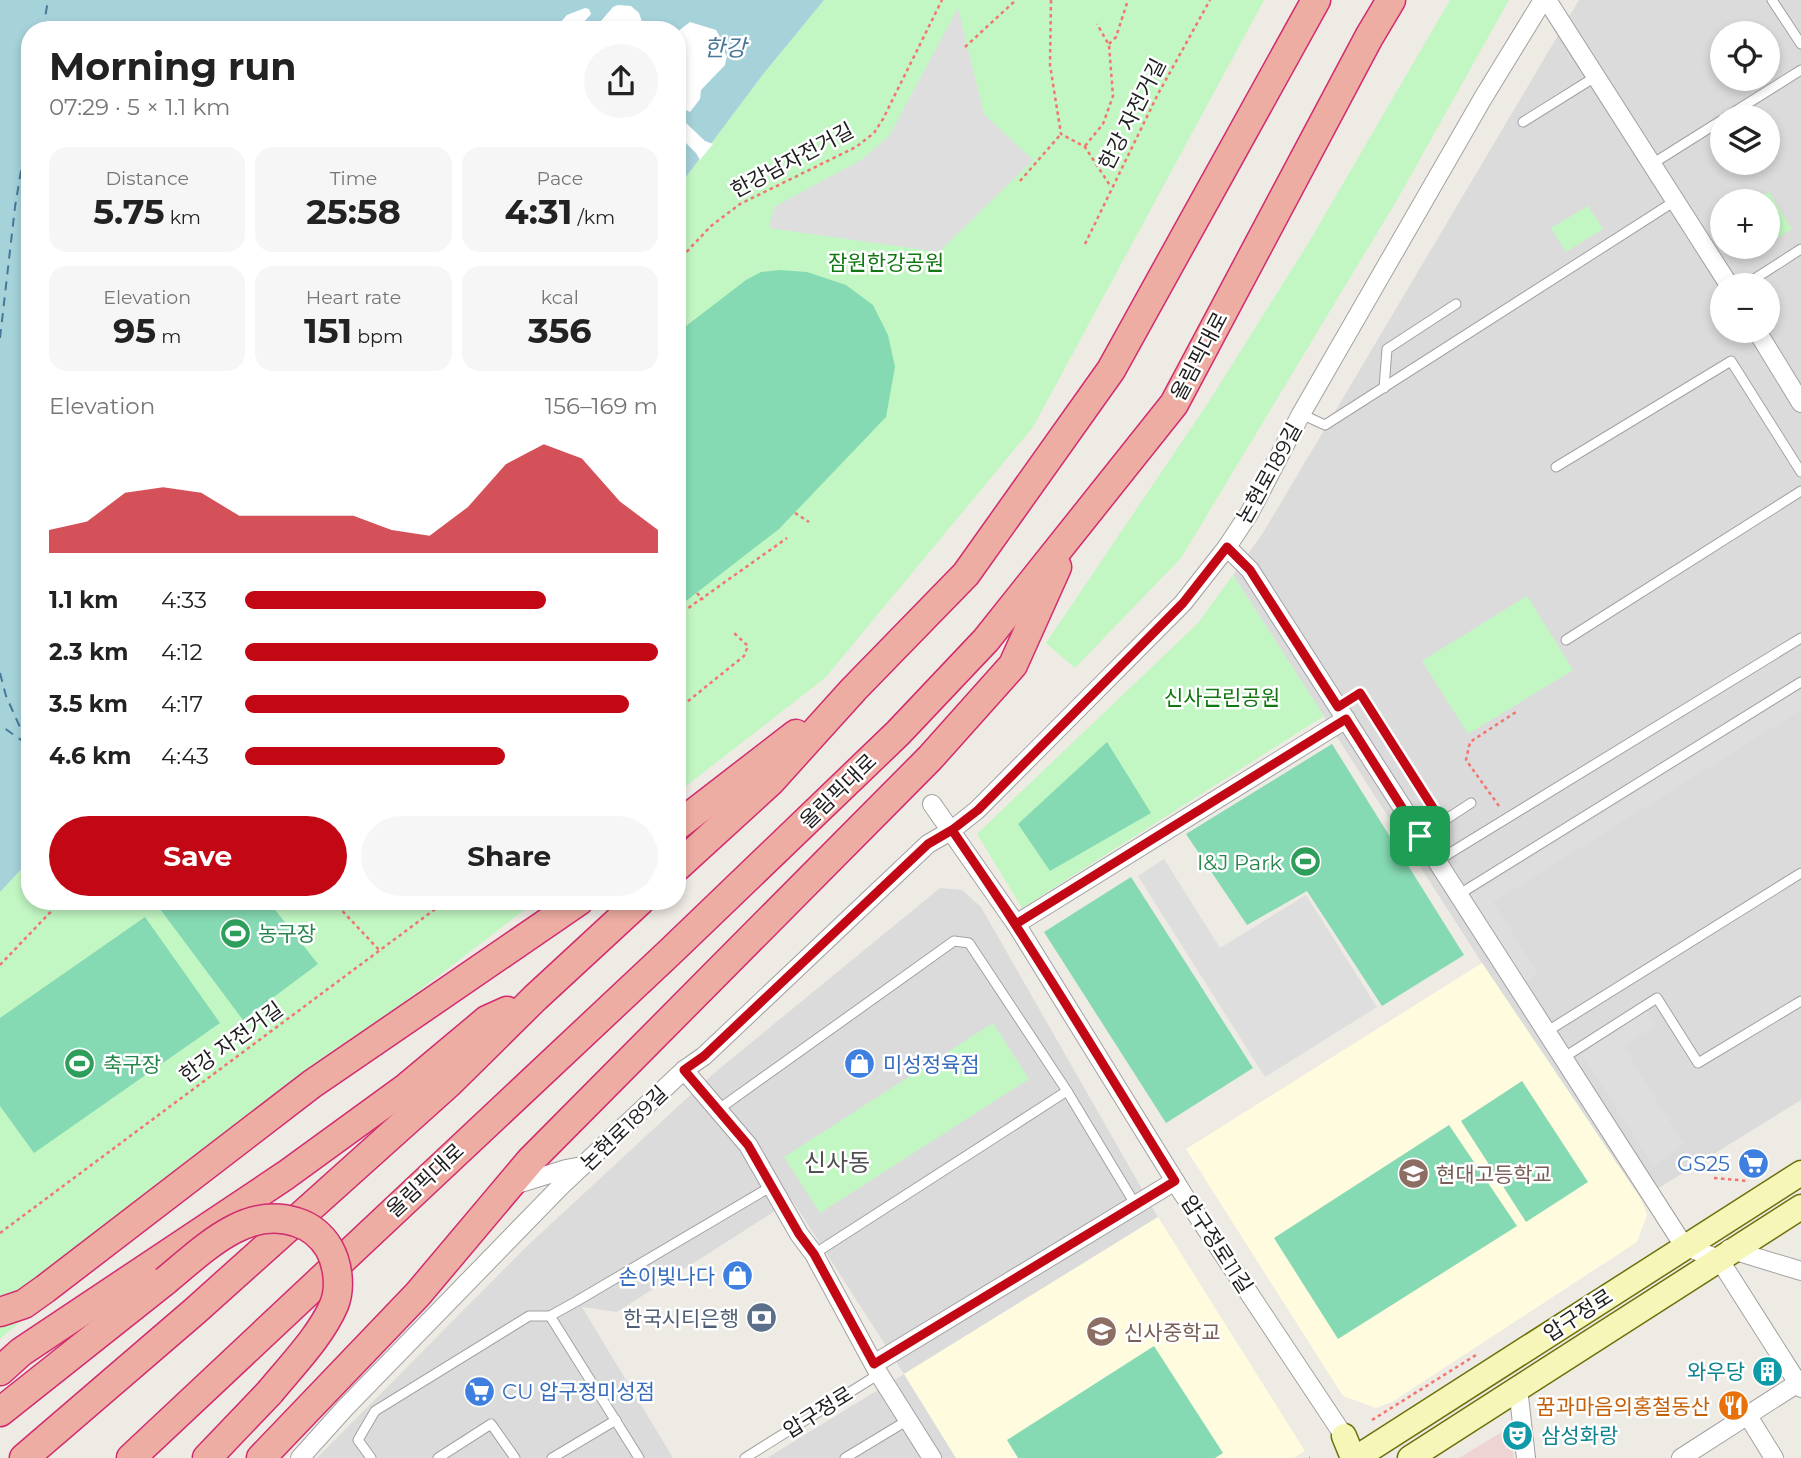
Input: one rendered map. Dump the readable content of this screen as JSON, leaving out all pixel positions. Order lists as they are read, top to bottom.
{
  "streets": {
    "highway": ["올림픽대로"],
    "main road": ["압구정로"],
    "street": ["논현로189길", "압구정로11길"],
    "path": ["한강 자전거길", "한강남자전거길"]
  },
  "crossings": [
    ["논현로189길", "압구정로11길"],
    ["압구정로11길", "압구정로"]
  ],
  "districts": ["신사동"],
  "water": ["한강"],
  "parks": ["잠원한강공원", "신사근린공원"],
  "places": {
    "sports": ["I&J Park", "농구장", "축구장"],
    "shop": ["미성정육점", "손이빛나다"],
    "supermarket": ["GS25", "CU 압구정미성점"],
    "school or university": ["현대고등학교", "신사중학교"],
    "bank": ["한국시티은행"],
    "building": ["와우당"],
    "restaurant": ["꿈과마음의홍철동산"],
    "theatre": ["삼성화랑"]
  },
  "page": {
    "map_buttons": ["+", "−"],
    "heading": ["Morning run", "07:29 · 5 × 1.1 km"],
    "stats": [
      ["Distance", "5.75 km"],
      ["Time", "25:58"],
      ["Pace", "4:31 /km"],
      ["Elevation", "95 m"],
      ["Heart rate", "151 bpm"],
      ["kcal", "356"]
    ],
    "chart": ["Elevation", "156–169 m"],
    "list": [
      {
        "name": "1.1 km",
        "note": "4:33"
      },
      {
        "name": "2.3 km",
        "note": "4:12"
      },
      {
        "name": "3.5 km",
        "note": "4:17"
      },
      {
        "name": "4.6 km",
        "note": "4:43"
      }
    ],
    "buttons": ["Save", "Share"]
  }
}
